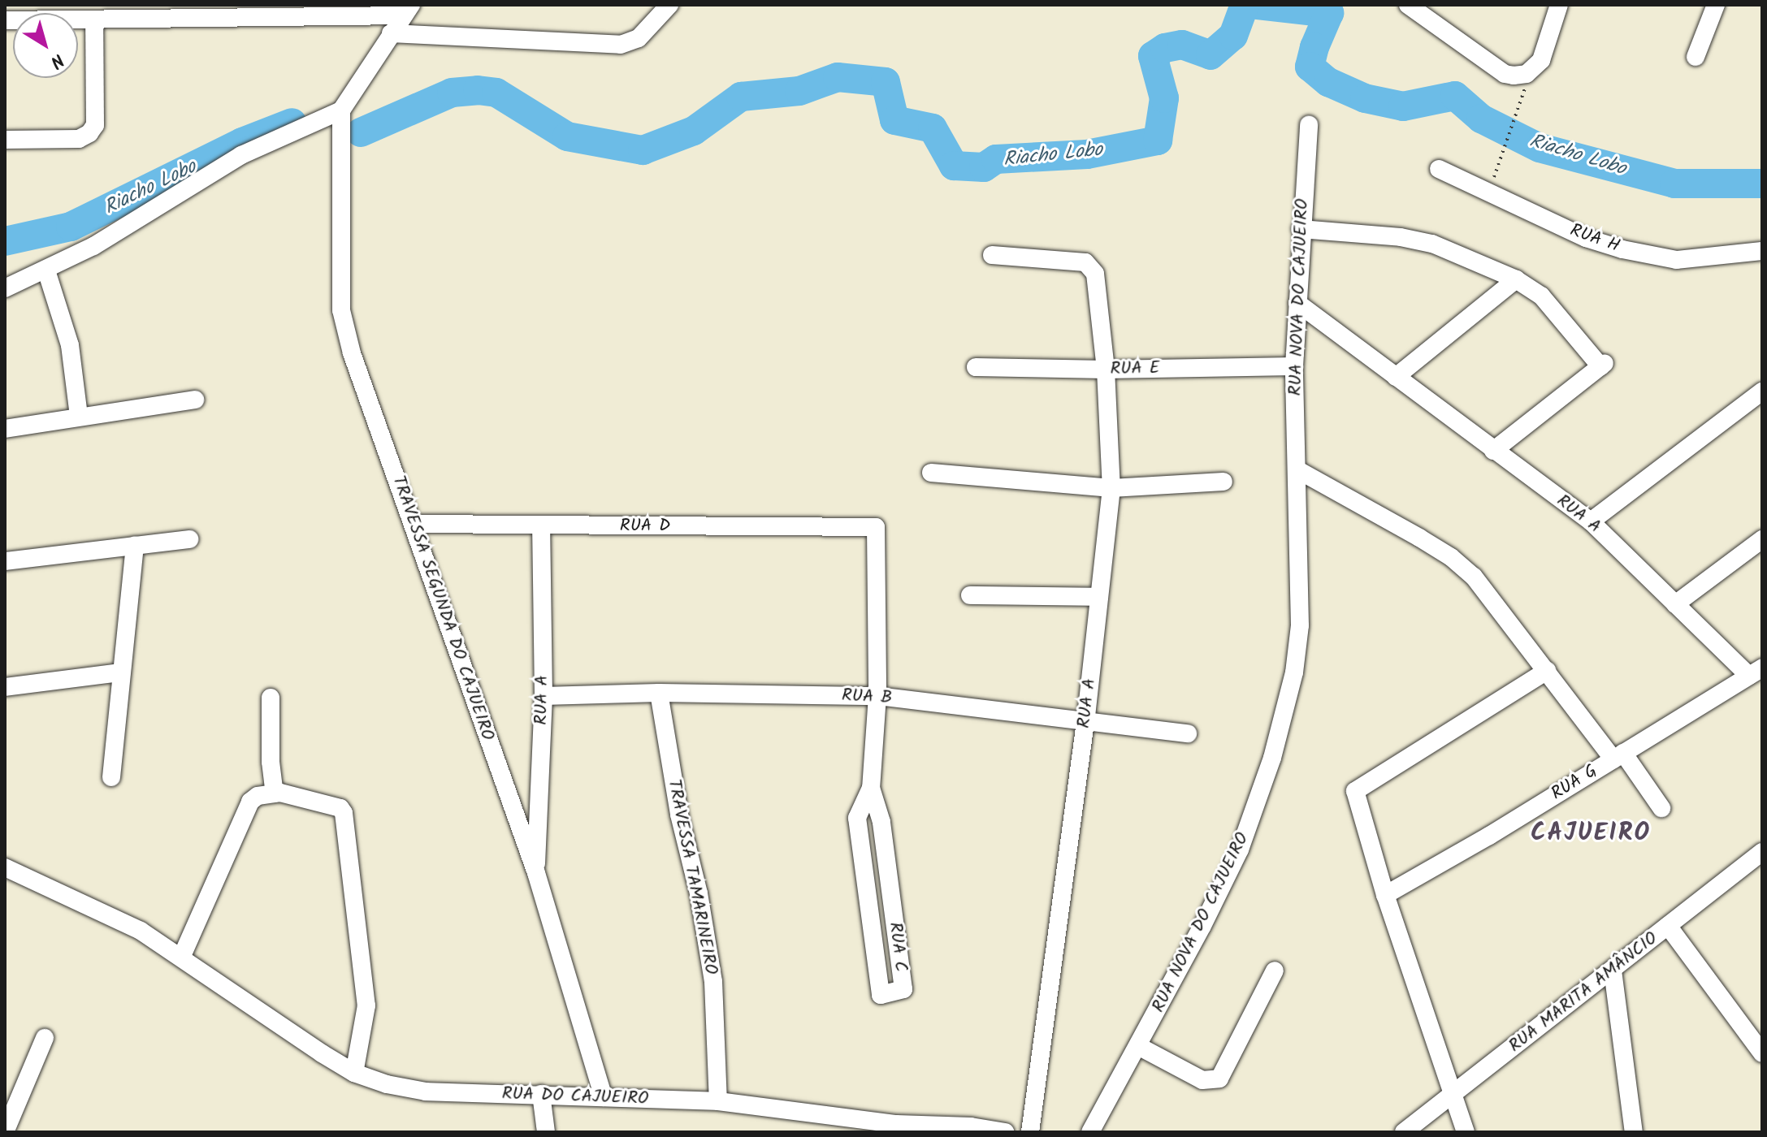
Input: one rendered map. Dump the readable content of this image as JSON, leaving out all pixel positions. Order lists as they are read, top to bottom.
{
  "streets": {
    "street": [
      "RUA H",
      "RUA NOVA DO CAJUEIRO",
      "RUA E",
      "RUA A",
      "RUA D",
      "TRAVESSA SEGUNDA DO CAJUEIRO",
      "RUA B",
      "RUA G",
      "TRAVESSA TAMARINEIRO",
      "RUA C",
      "RUA MARITA AMÂNCIO",
      "RUA DO CAJUEIRO"
    ]
  },
  "crossings": [
    ["RUA NOVA DO CAJUEIRO", "RUA E"],
    ["RUA NOVA DO CAJUEIRO", "RUA A"],
    ["RUA E", "RUA A"],
    ["RUA A", "RUA D"],
    ["RUA A", "TRAVESSA SEGUNDA DO CAJUEIRO"],
    ["RUA A", "RUA B"],
    ["RUA A", "RUA G"],
    ["RUA D", "TRAVESSA SEGUNDA DO CAJUEIRO"],
    ["RUA D", "RUA C"],
    ["TRAVESSA SEGUNDA DO CAJUEIRO", "RUA DO CAJUEIRO"],
    ["RUA B", "TRAVESSA TAMARINEIRO"],
    ["RUA B", "RUA C"],
    ["TRAVESSA TAMARINEIRO", "RUA DO CAJUEIRO"]
  ],
  "districts": ["CAJUEIRO"],
  "water": ["Riacho Lobo"],
  "north": "bottom right"
}
